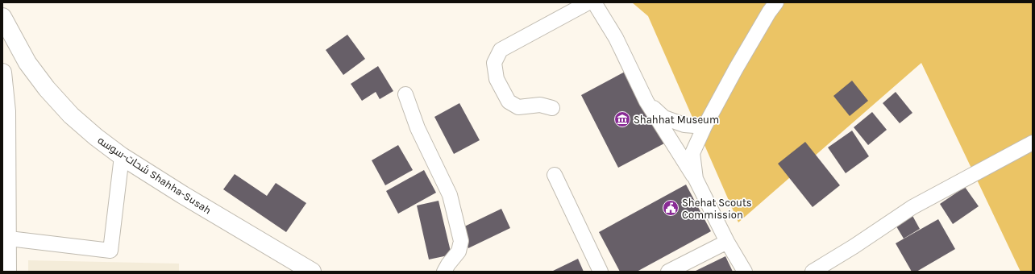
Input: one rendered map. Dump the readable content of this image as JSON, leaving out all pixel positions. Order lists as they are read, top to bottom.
{
  "streets": {
    "main road": ["شحات-سوسه Shahha-Susah"]
  },
  "places": {
    "museum": ["Shahhat Museum"],
    "public building": ["Shehat Scouts Commission"]
  }
}
